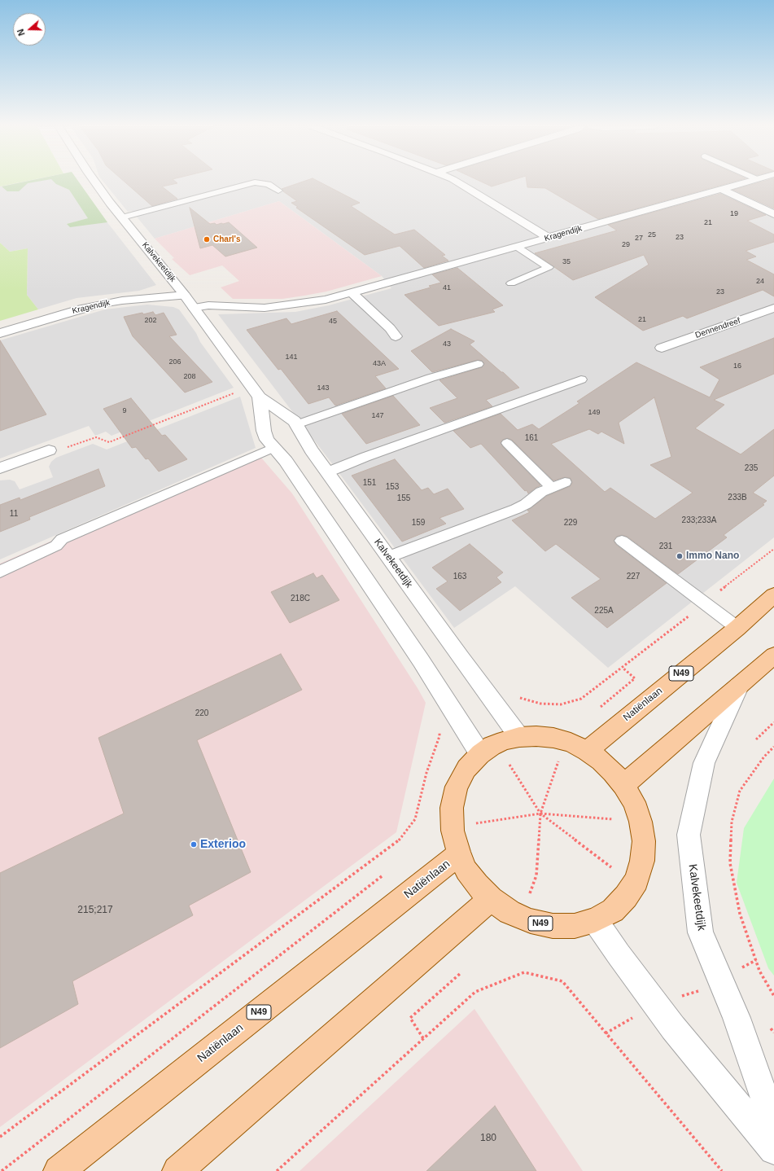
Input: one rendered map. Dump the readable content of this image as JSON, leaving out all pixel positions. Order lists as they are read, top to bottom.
{
  "streets": {
    "main road": ["N49", "Natiënlaan"],
    "street": ["Kragendijk", "Kalvekeetdijk", "Dennendreef"]
  },
  "crossings": [
    ["Kragendijk", "Kalvekeetdijk"],
    ["Kalvekeetdijk", "N49"],
    ["N49", "Natiënlaan"]
  ],
  "places": ["Charl's", "Immo Nano", "Exterioo"],
  "house_numbers": [
    "19",
    "21",
    "25",
    "23",
    "27",
    "29",
    "35",
    "24",
    "41",
    "23",
    "21",
    "202",
    "45",
    "43",
    "141",
    "206",
    "43A",
    "16",
    "208",
    "143",
    "9",
    "149",
    "147",
    "161",
    "235",
    "151",
    "153",
    "233B",
    "155",
    "11",
    "233;233A",
    "159",
    "229",
    "231",
    "163",
    "227",
    "218C",
    "225A",
    "220",
    "215;217",
    "180"
  ],
  "north": "left"
}
